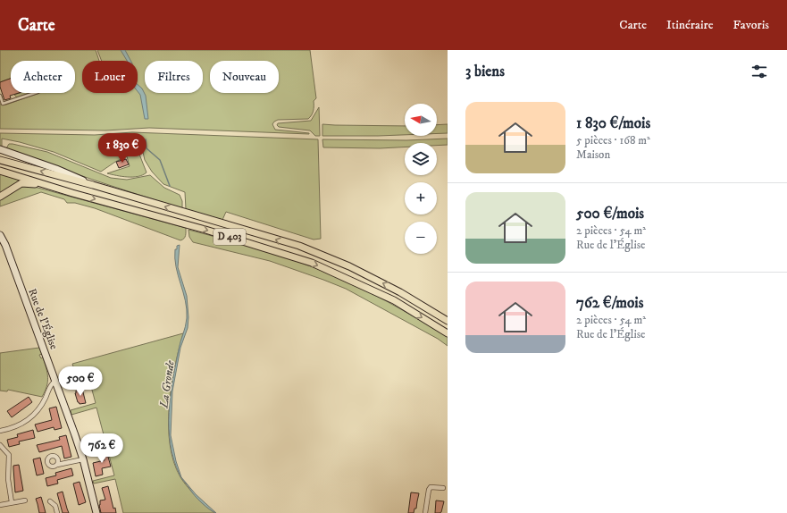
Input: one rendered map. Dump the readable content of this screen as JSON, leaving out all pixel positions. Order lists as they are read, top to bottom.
{
  "streets": {
    "main road": ["D 403"],
    "street": ["Rue de l'Église"]
  },
  "water": ["La Gronde"],
  "north": "left",
  "page": {
    "header": "Carte",
    "nav": ["Carte", "Itinéraire", "Favoris"],
    "heading": "3 biens",
    "chip": [
      "Acheter",
      "Louer",
      "Filtres",
      "Nouveau"
    ],
    "list": [
      {
        "name": "1 830 €/mois",
        "note": "5 pièces · 168 m² · Maison"
      },
      {
        "name": "500 €/mois",
        "note": "2 pièces · 54 m² · Rue de l'Église"
      },
      {
        "name": "762 €/mois",
        "note": "2 pièces · 54 m² · Rue de l'Église"
      }
    ],
    "map_buttons": ["+", "−"],
    "price": ["1 830 €", "500 €", "762 €"]
  }
}
